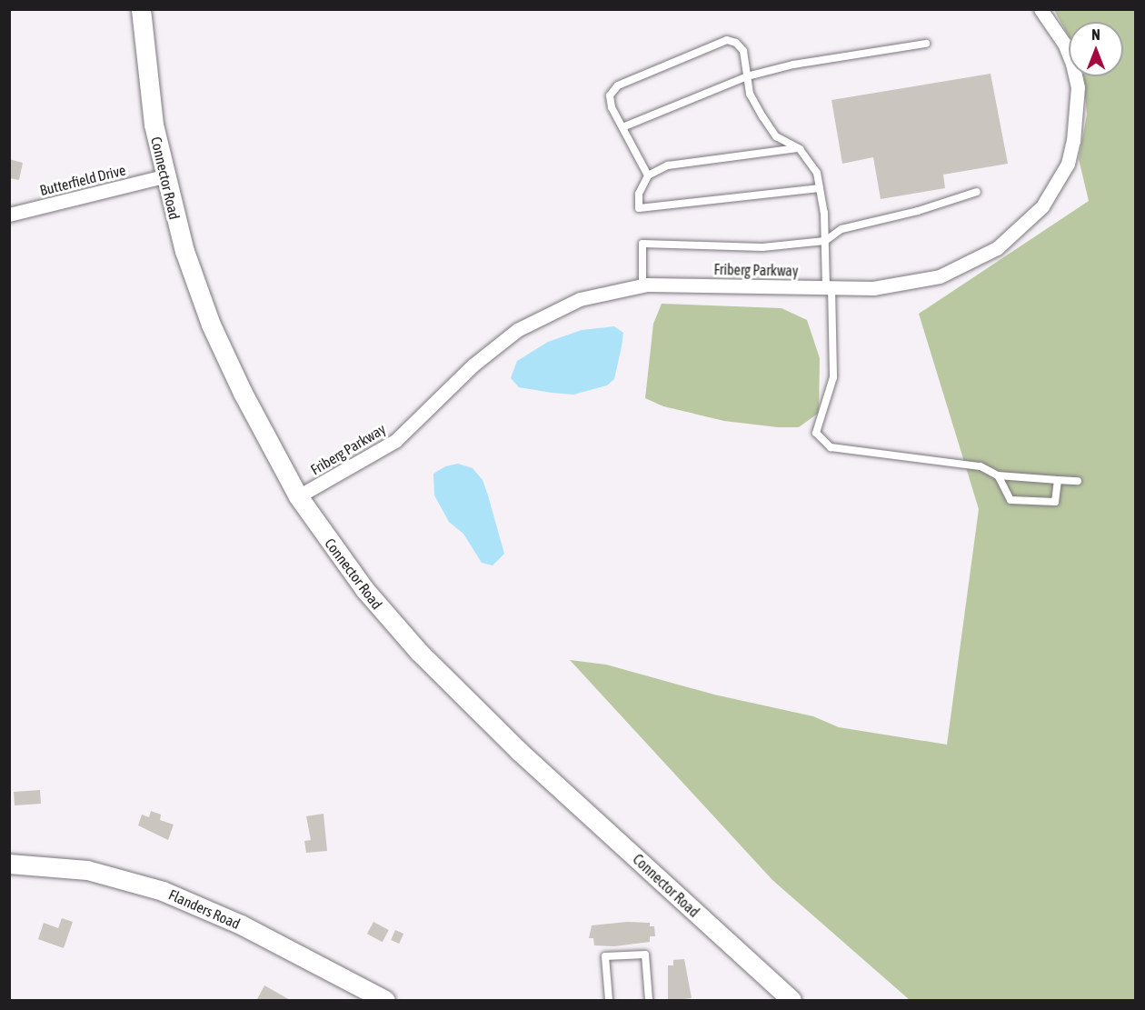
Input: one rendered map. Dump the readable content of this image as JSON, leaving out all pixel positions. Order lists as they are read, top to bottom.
{
  "streets": {
    "street": [
      "Connector Road",
      "Butterfield Drive",
      "Friberg Parkway",
      "Flanders Road"
    ]
  },
  "crossings": [
    ["Connector Road", "Butterfield Drive"],
    ["Connector Road", "Friberg Parkway"]
  ],
  "north": "top"
}
